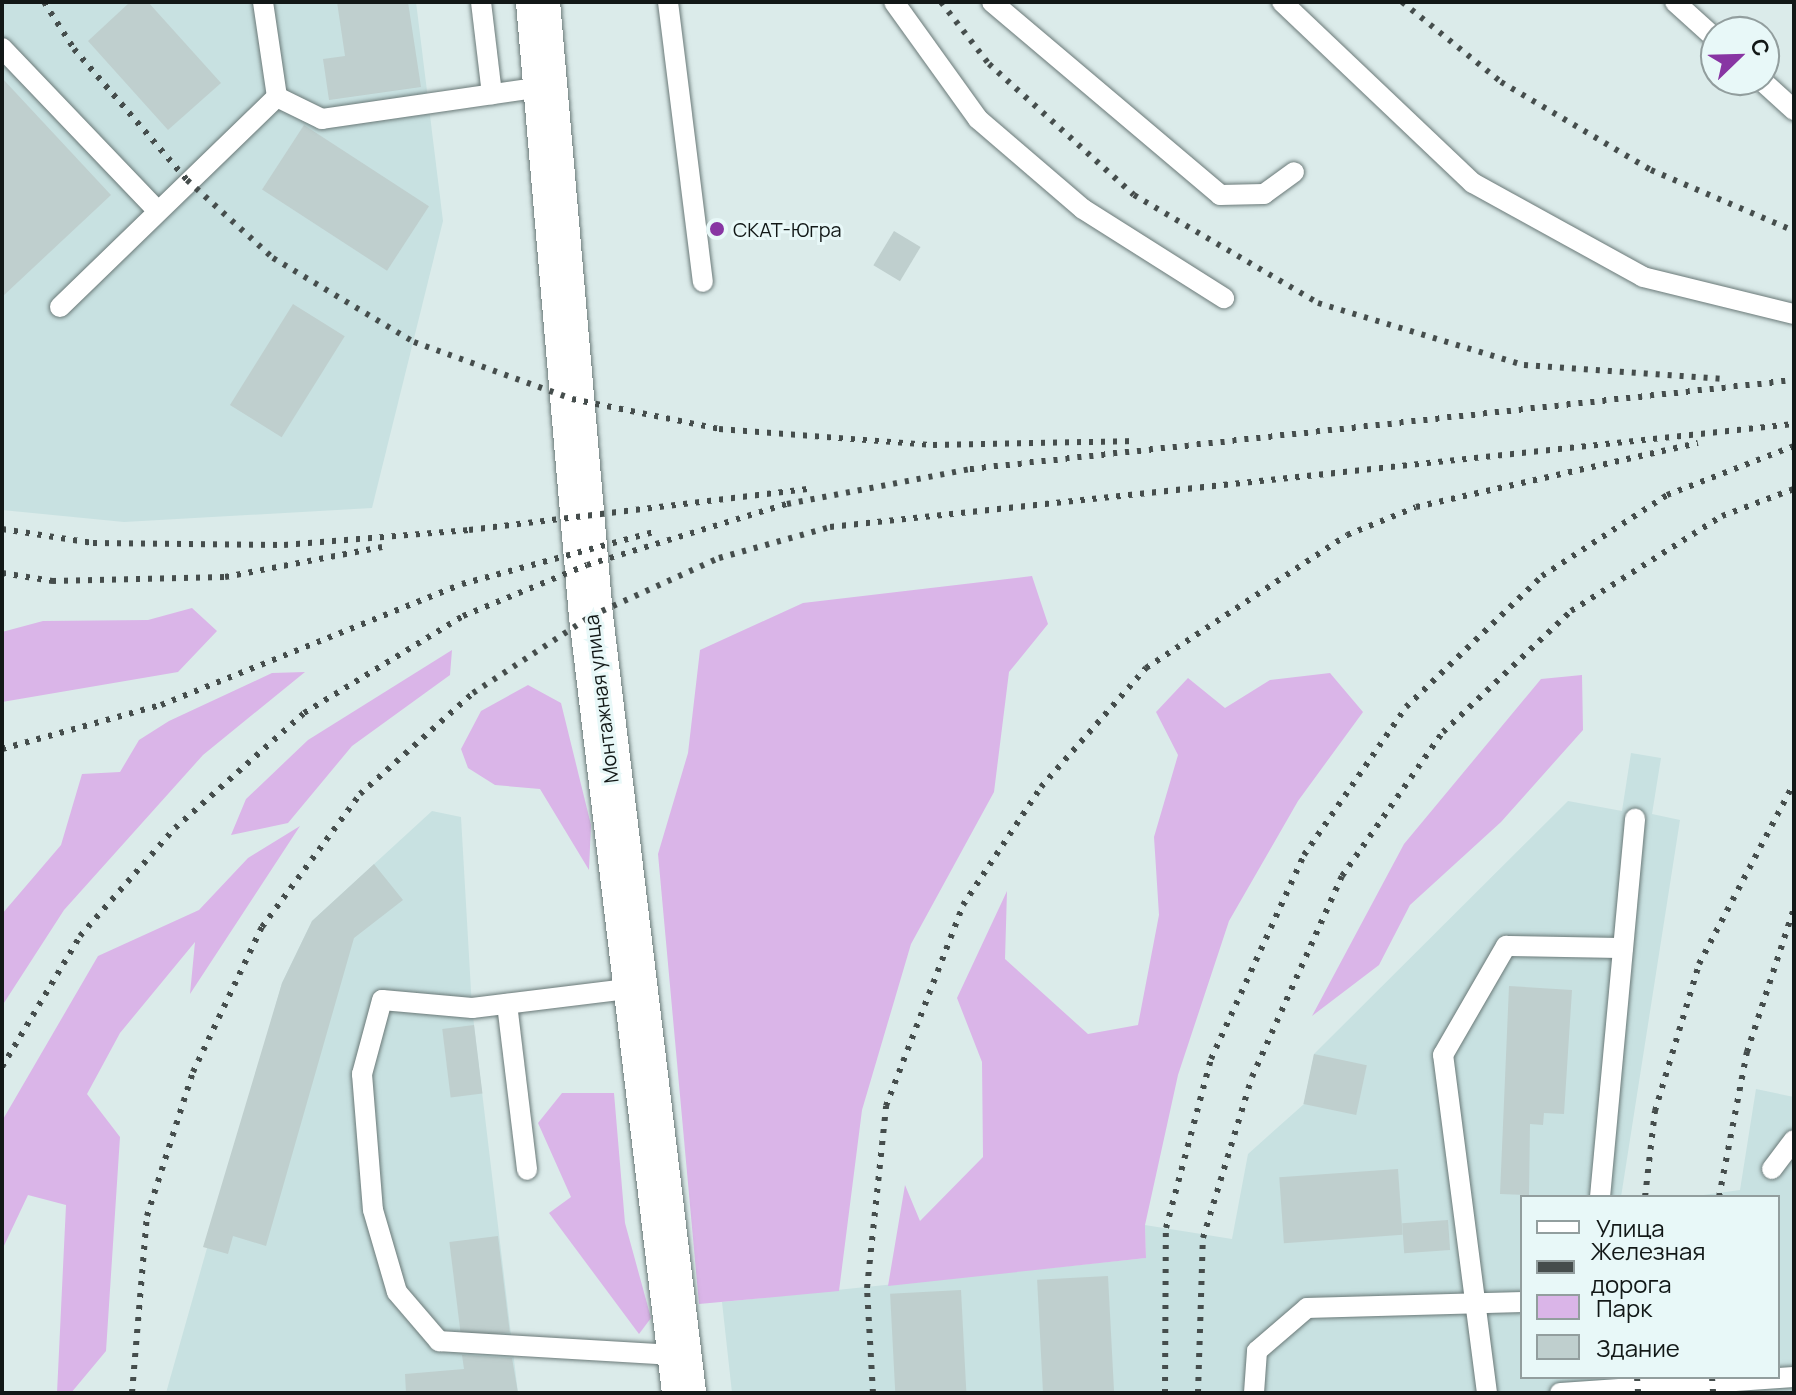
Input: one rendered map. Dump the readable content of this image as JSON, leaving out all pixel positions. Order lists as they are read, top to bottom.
{
  "streets": {
    "street": ["Монтажная улица"]
  },
  "places": ["СКАТ-Югра"],
  "legend": [
    "Улица",
    "Железная дорога",
    "Парк",
    "Здание"
  ],
  "north": "top right"
}
